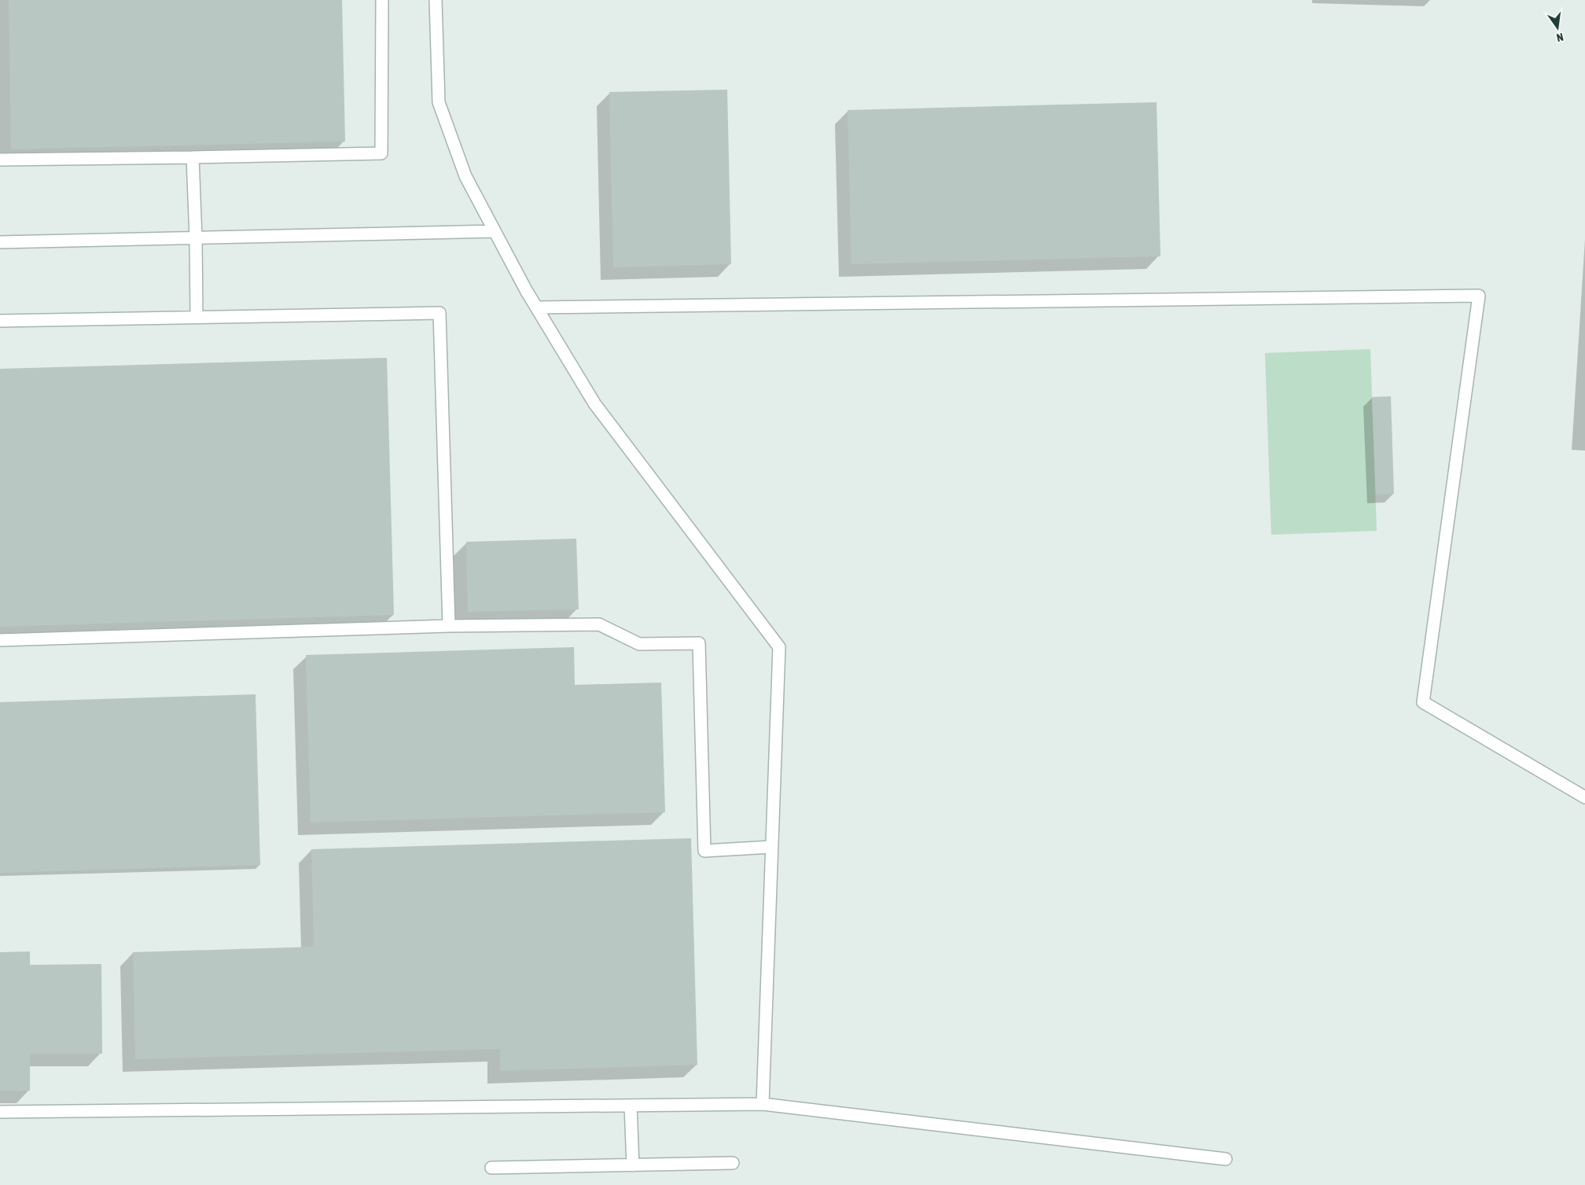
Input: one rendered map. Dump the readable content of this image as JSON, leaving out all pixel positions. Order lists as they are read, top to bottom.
{
  "north": "bottom"
}
